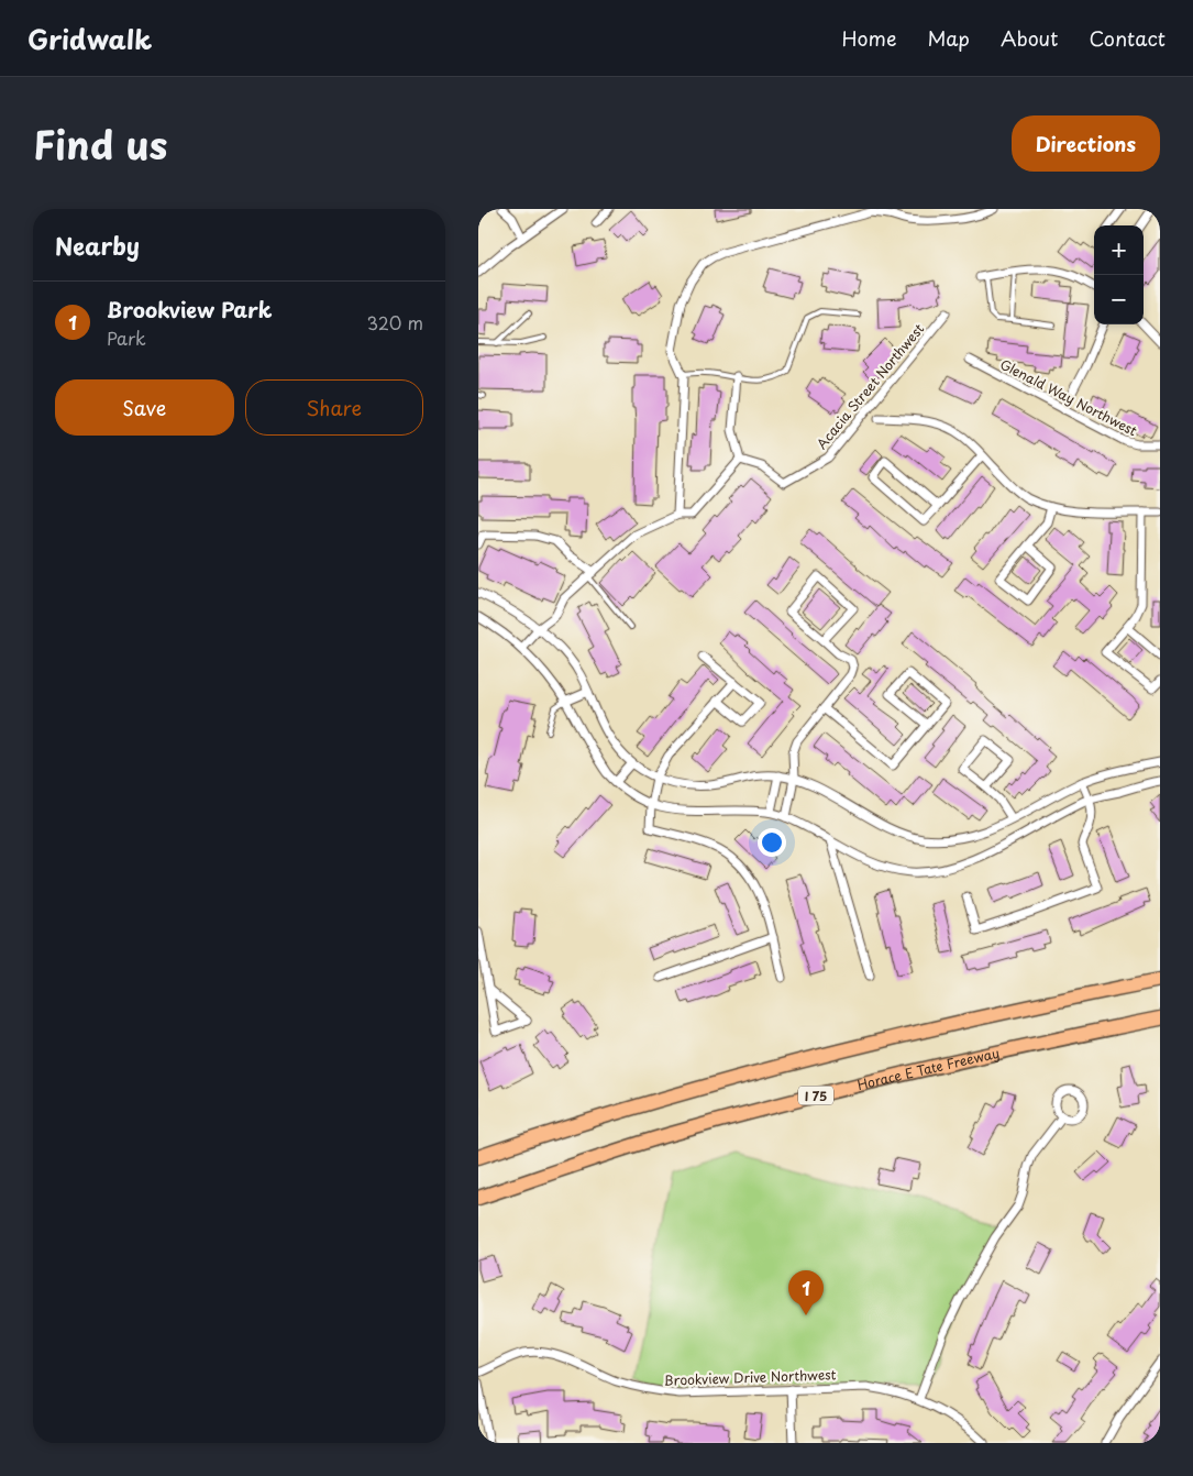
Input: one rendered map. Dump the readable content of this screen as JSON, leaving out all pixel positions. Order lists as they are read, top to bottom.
{
  "streets": {
    "highway": ["Horace E Tate Freeway", "I 75"],
    "street": ["Acacia Street Northwest", "Glenald Way Northwest", "Brookview Drive Northwest"]
  },
  "page": {
    "header": "Gridwalk",
    "nav": [
      "Home",
      "Map",
      "About",
      "Contact"
    ],
    "title": "Find us",
    "buttons": [
      "Directions",
      ["Save", "Share"]
    ],
    "heading": "Nearby",
    "map_buttons": ["+", "−"],
    "list": [
      {
        "mark": "1",
        "name": "Brookview Park",
        "note": "Park",
        "value": "320 m"
      }
    ],
    "pins": "1"
  }
}
